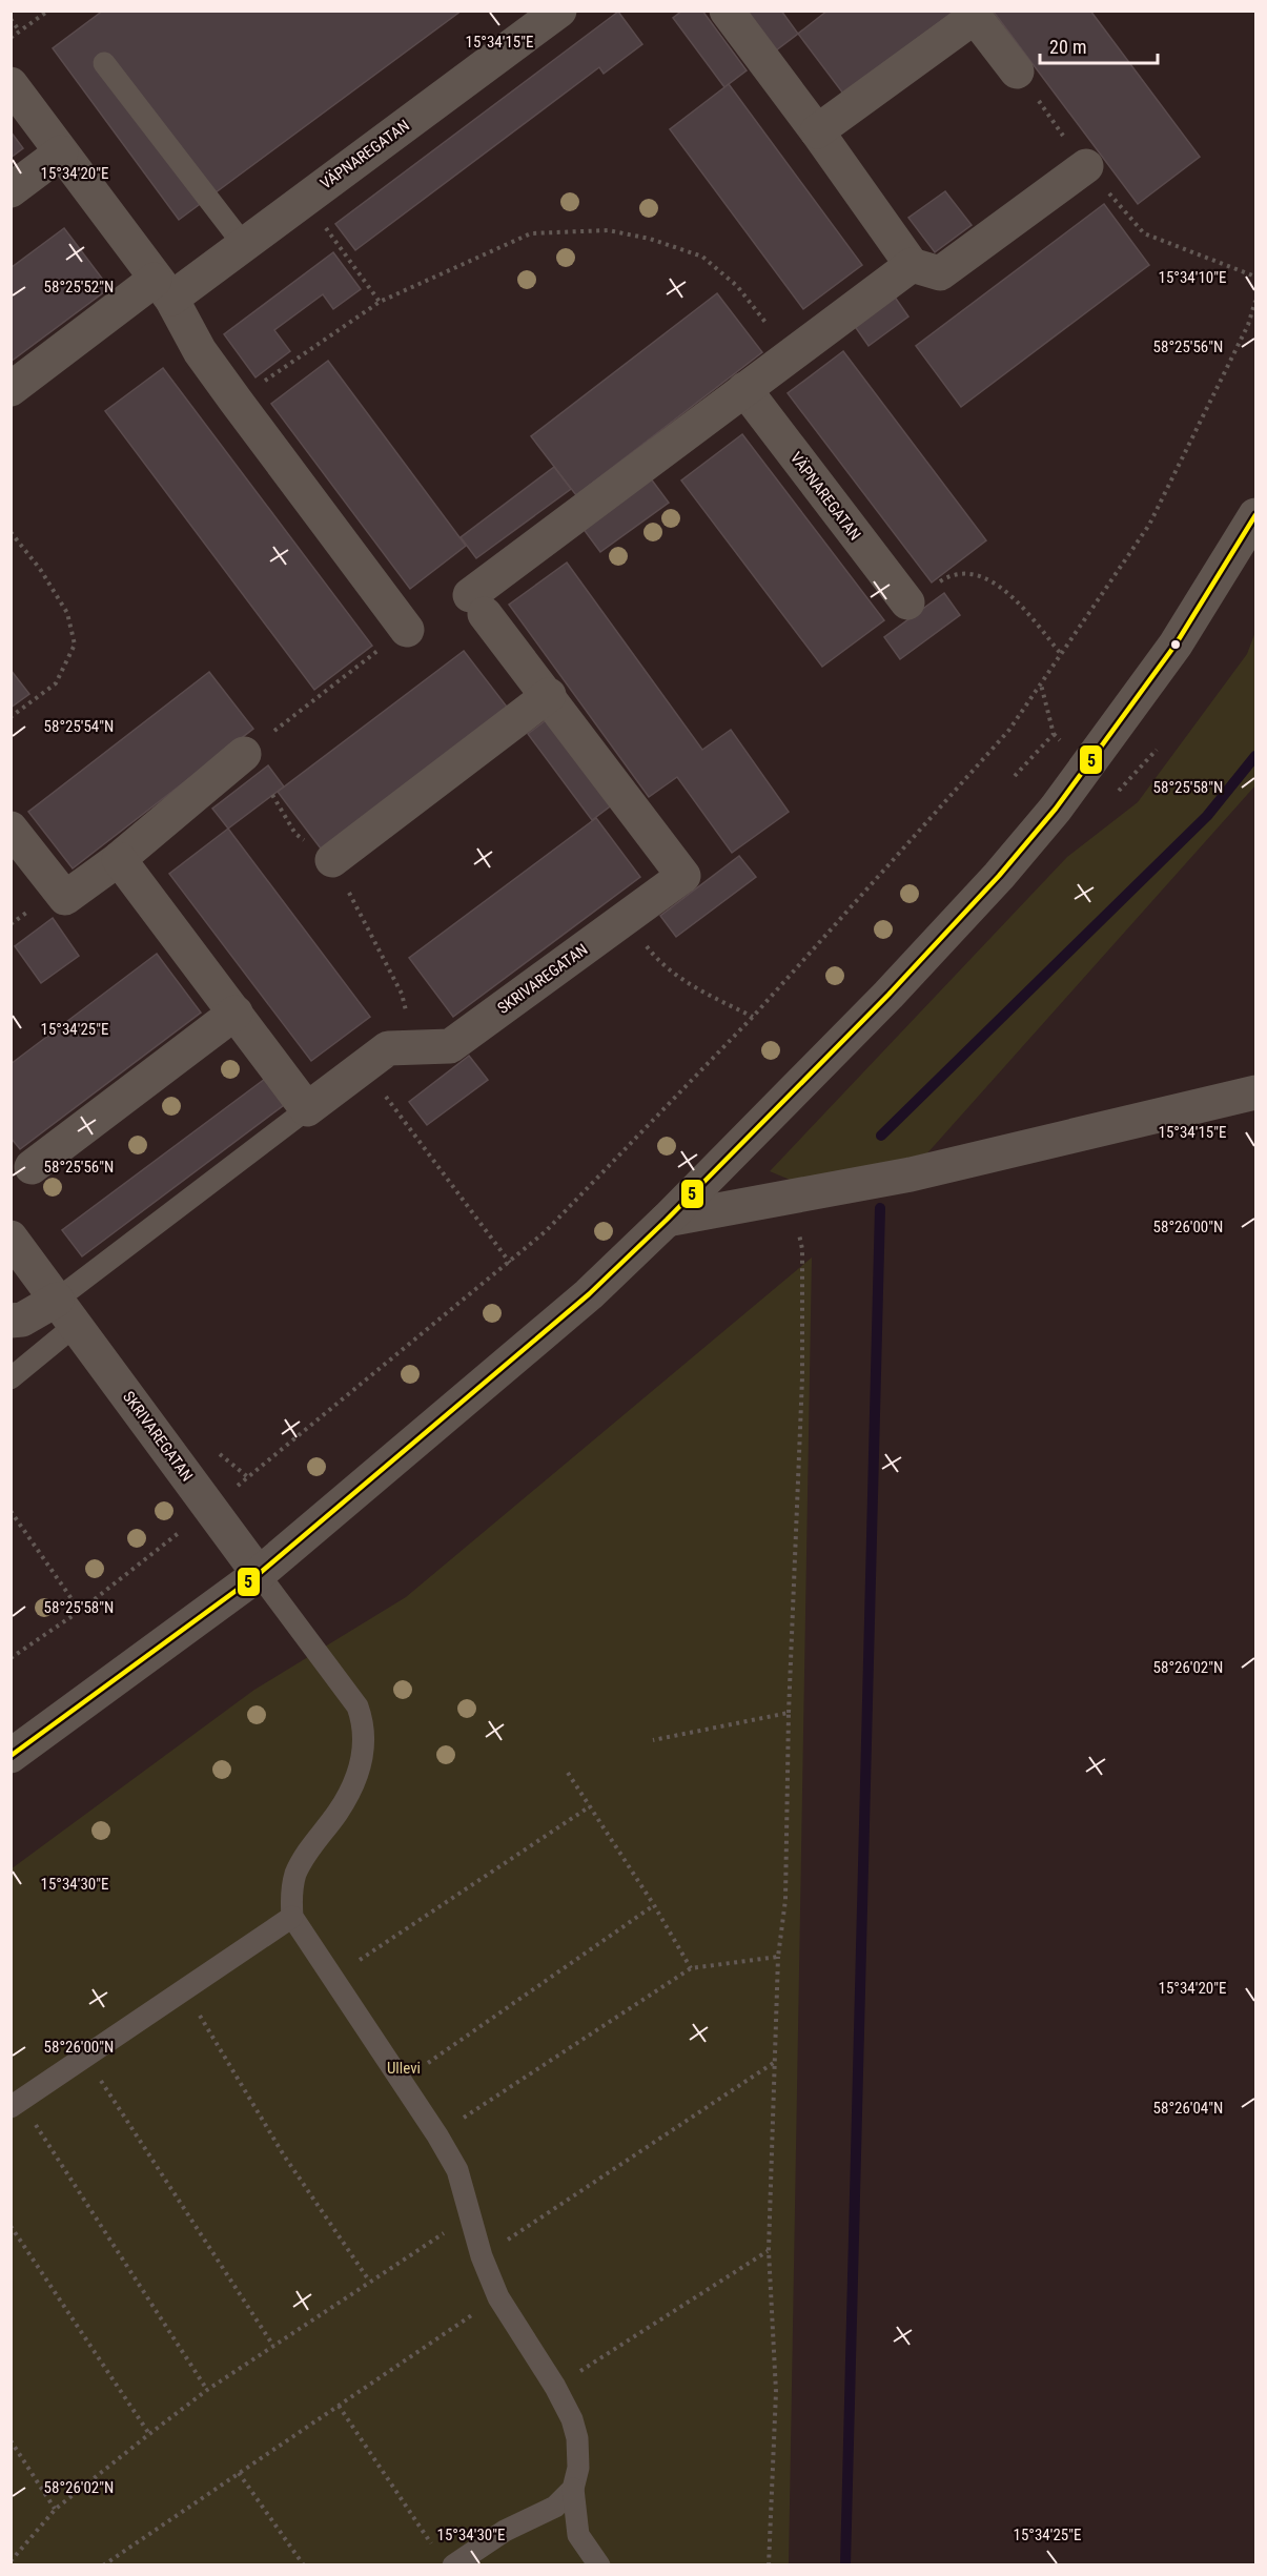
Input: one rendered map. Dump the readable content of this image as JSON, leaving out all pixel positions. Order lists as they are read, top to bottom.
{
  "streets": {
    "street": ["VÄPNAREGATAN", "SKRIVAREGATAN"]
  },
  "crossings": [
    ["VÄPNAREGATAN", "SKRIVAREGATAN"]
  ],
  "parks": ["Ullevi"],
  "lines": ["transit line 5"],
  "scale_bar": "20 m",
  "coordinates": [
    "15°34'15\"E",
    "15°34'20\"E",
    "15°34'10\"E",
    "58°25'52\"N",
    "58°25'56\"N",
    "58°25'54\"N",
    "58°25'58\"N",
    "15°34'25\"E",
    "58°26'00\"N",
    "58°26'02\"N",
    "15°34'30\"E",
    "58°26'04\"N"
  ]
}
